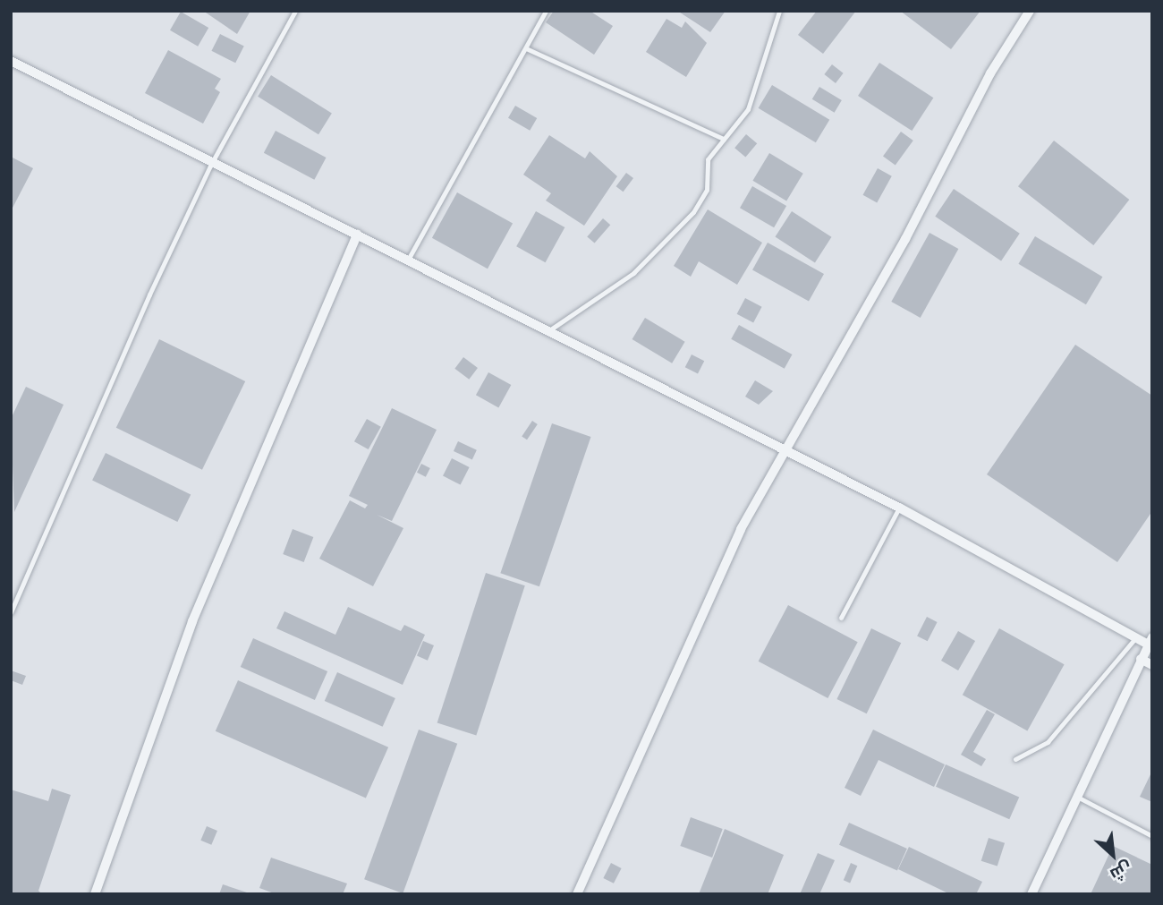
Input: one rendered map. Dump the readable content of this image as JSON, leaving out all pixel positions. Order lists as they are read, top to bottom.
{
  "north": "bottom right"
}
